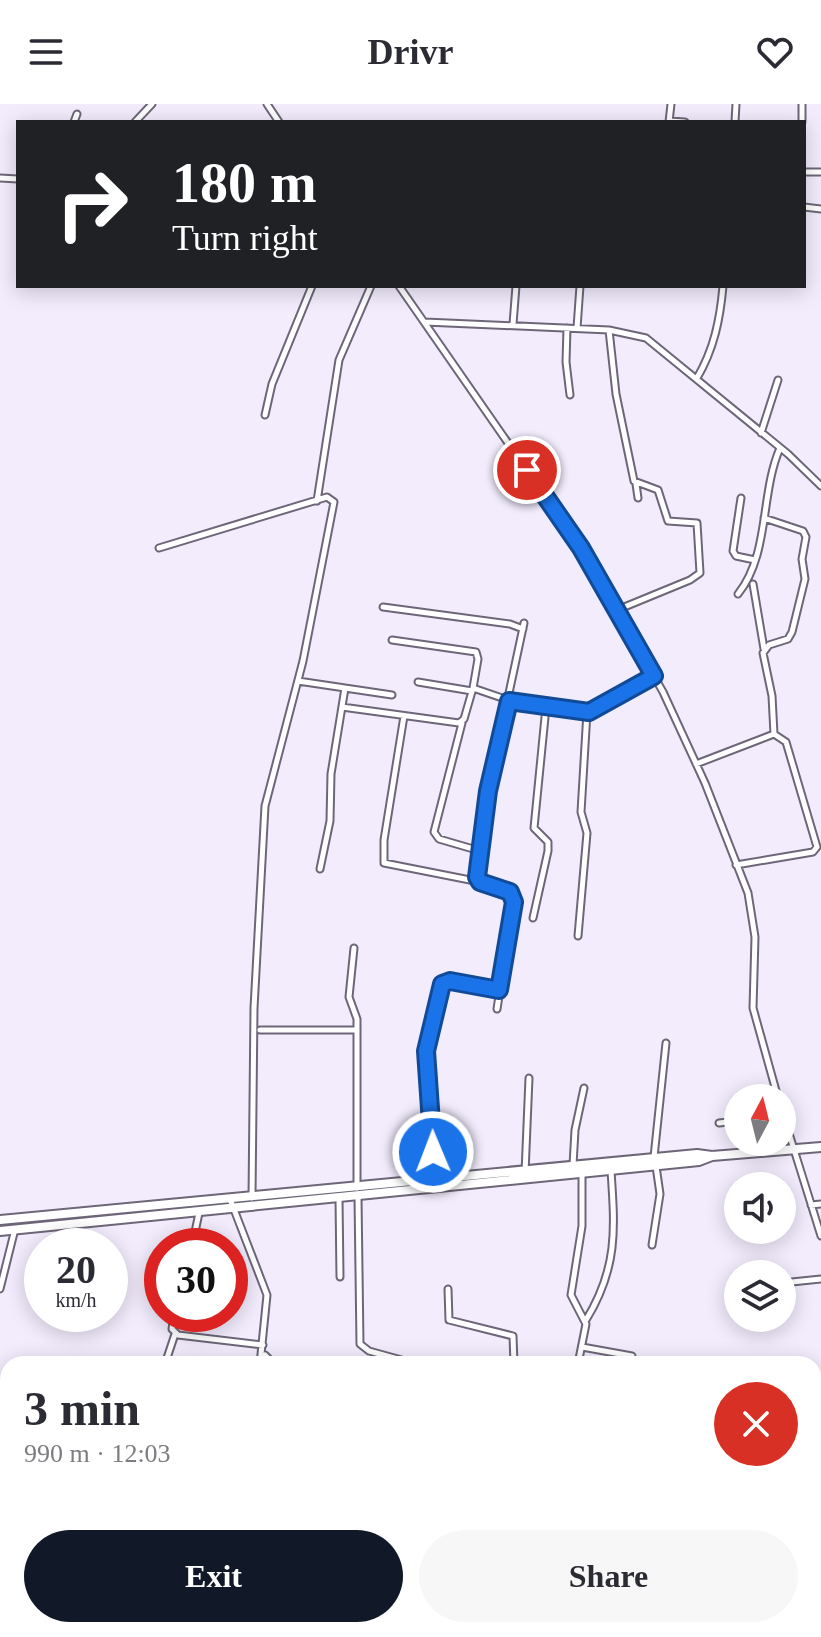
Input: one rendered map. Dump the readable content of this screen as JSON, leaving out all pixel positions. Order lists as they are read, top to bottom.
{
  "north": "top",
  "page": {
    "header": "Drivr",
    "turn": ["180 m", "Turn right"],
    "speed": "20 km/h",
    "limit": "30",
    "heading": ["3 min", "990 m · 12:03"],
    "buttons": ["Exit", "Share"]
  }
}
